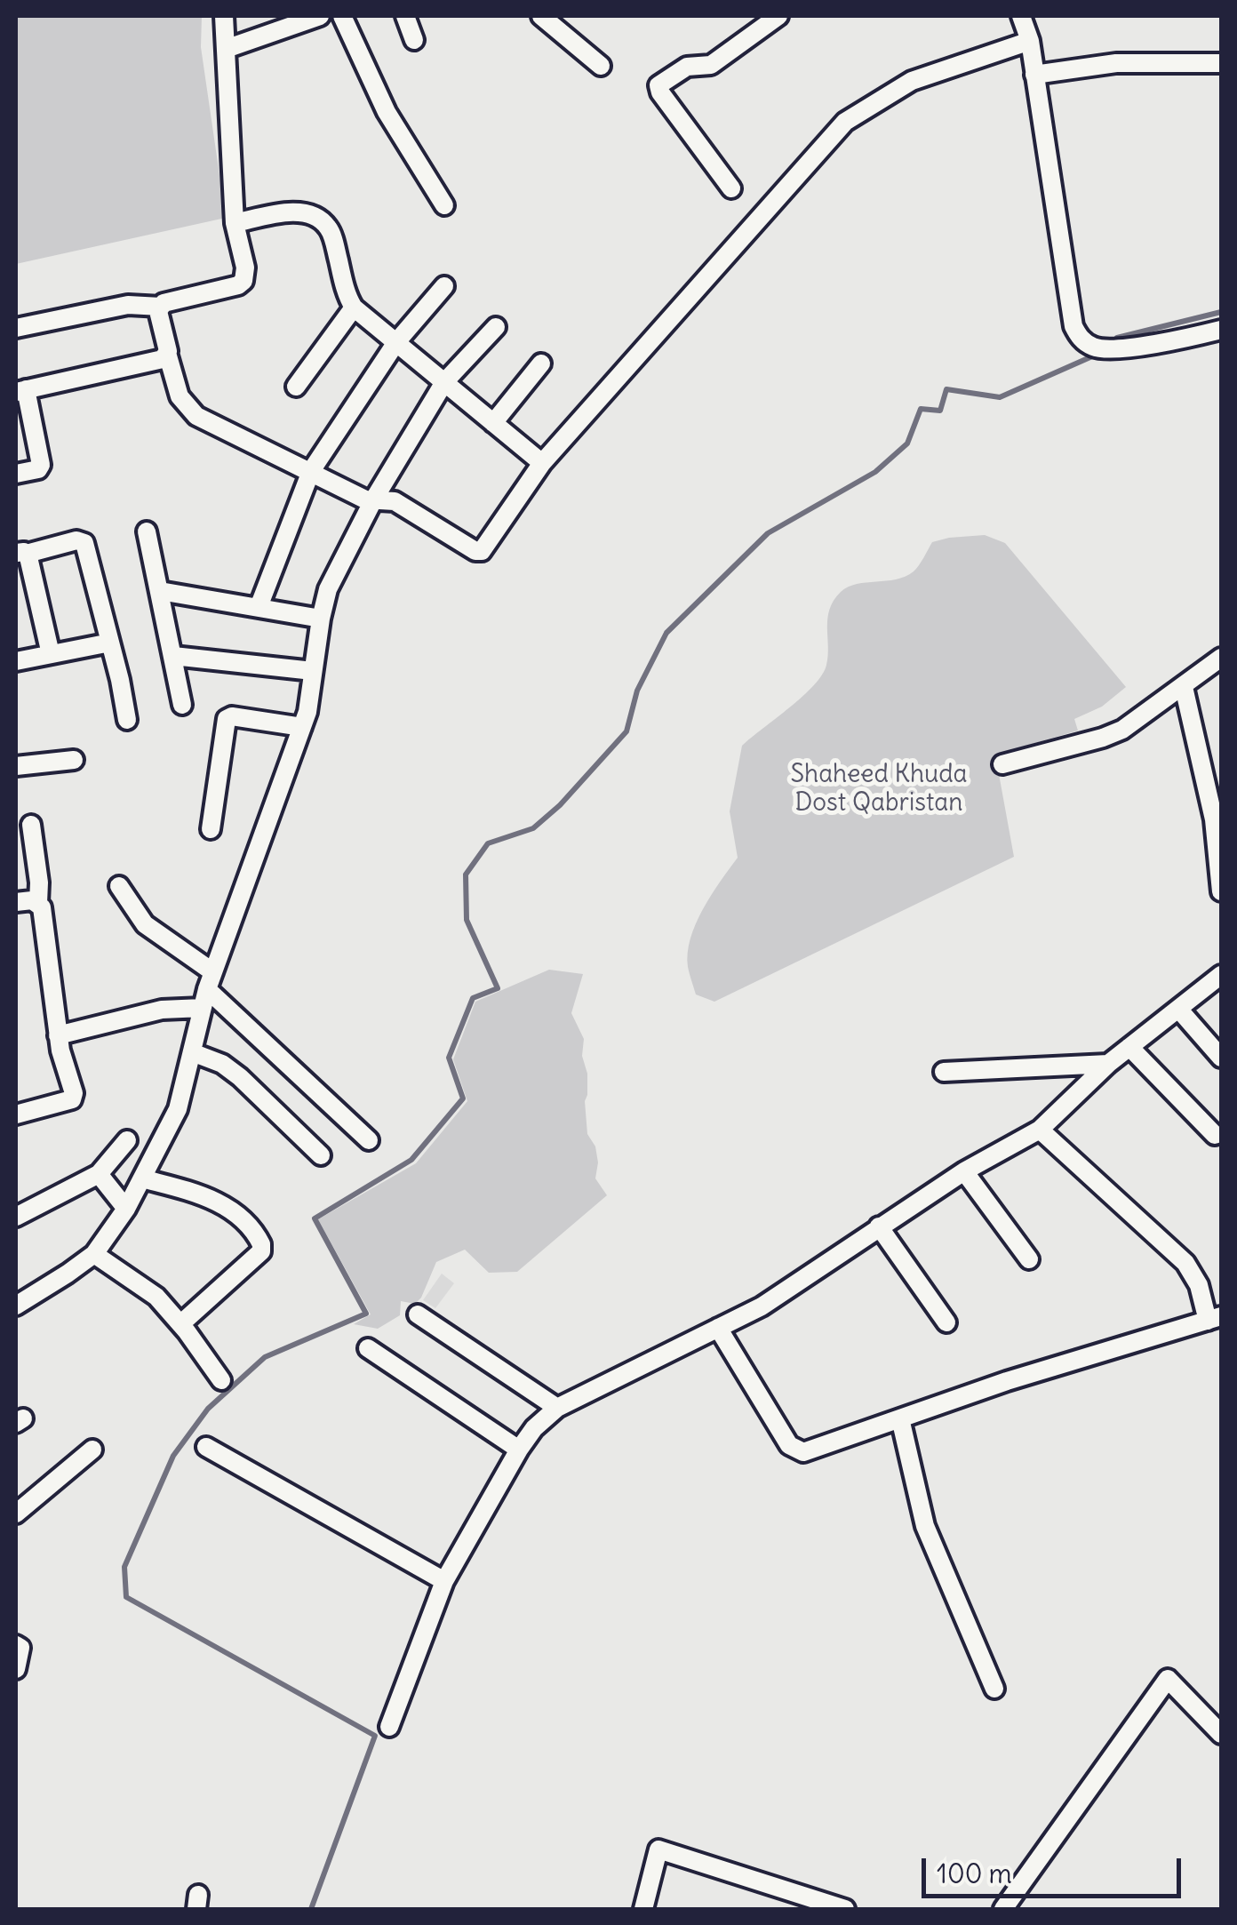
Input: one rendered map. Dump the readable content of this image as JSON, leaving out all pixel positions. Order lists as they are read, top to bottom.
{
  "parks": ["Shaheed Khuda Dost Qabristan"],
  "scale_bar": "100 m"
}
